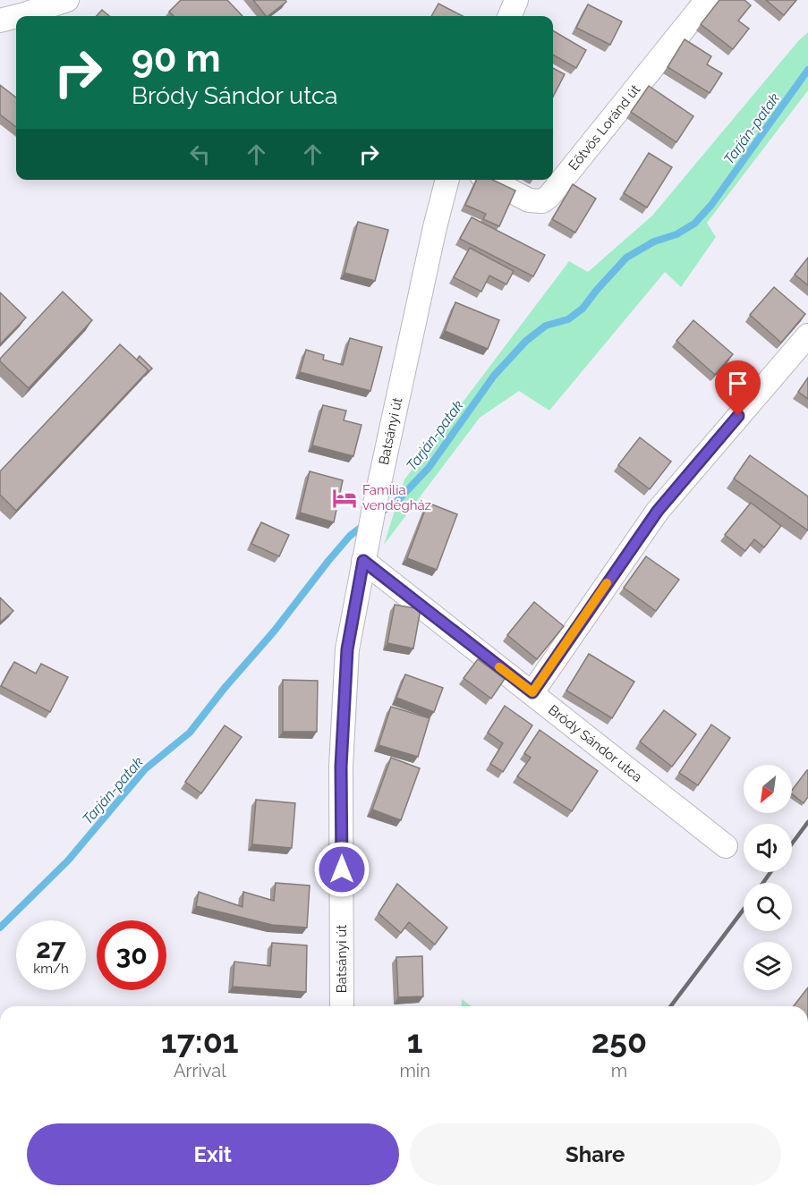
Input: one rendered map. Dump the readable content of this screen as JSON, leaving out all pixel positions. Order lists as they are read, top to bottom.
{
  "streets": {
    "street": ["Eötvös Loránd út", "Batsányi út", "Bródy Sándor utca"]
  },
  "crossings": [
    ["Batsányi út", "Bródy Sándor utca"]
  ],
  "water": ["Tarján-patak"],
  "places": {
    "hotel": ["Familia vendégház"]
  },
  "north": "bottom left",
  "page": {
    "turn": ["90 m", "Bródy Sándor utca"],
    "speed": "27 km/h",
    "limit": "30",
    "eta": [
      "17:01",
      "Arrival",
      "1",
      "min",
      "250",
      "m"
    ],
    "buttons": ["Exit", "Share"]
  }
}
